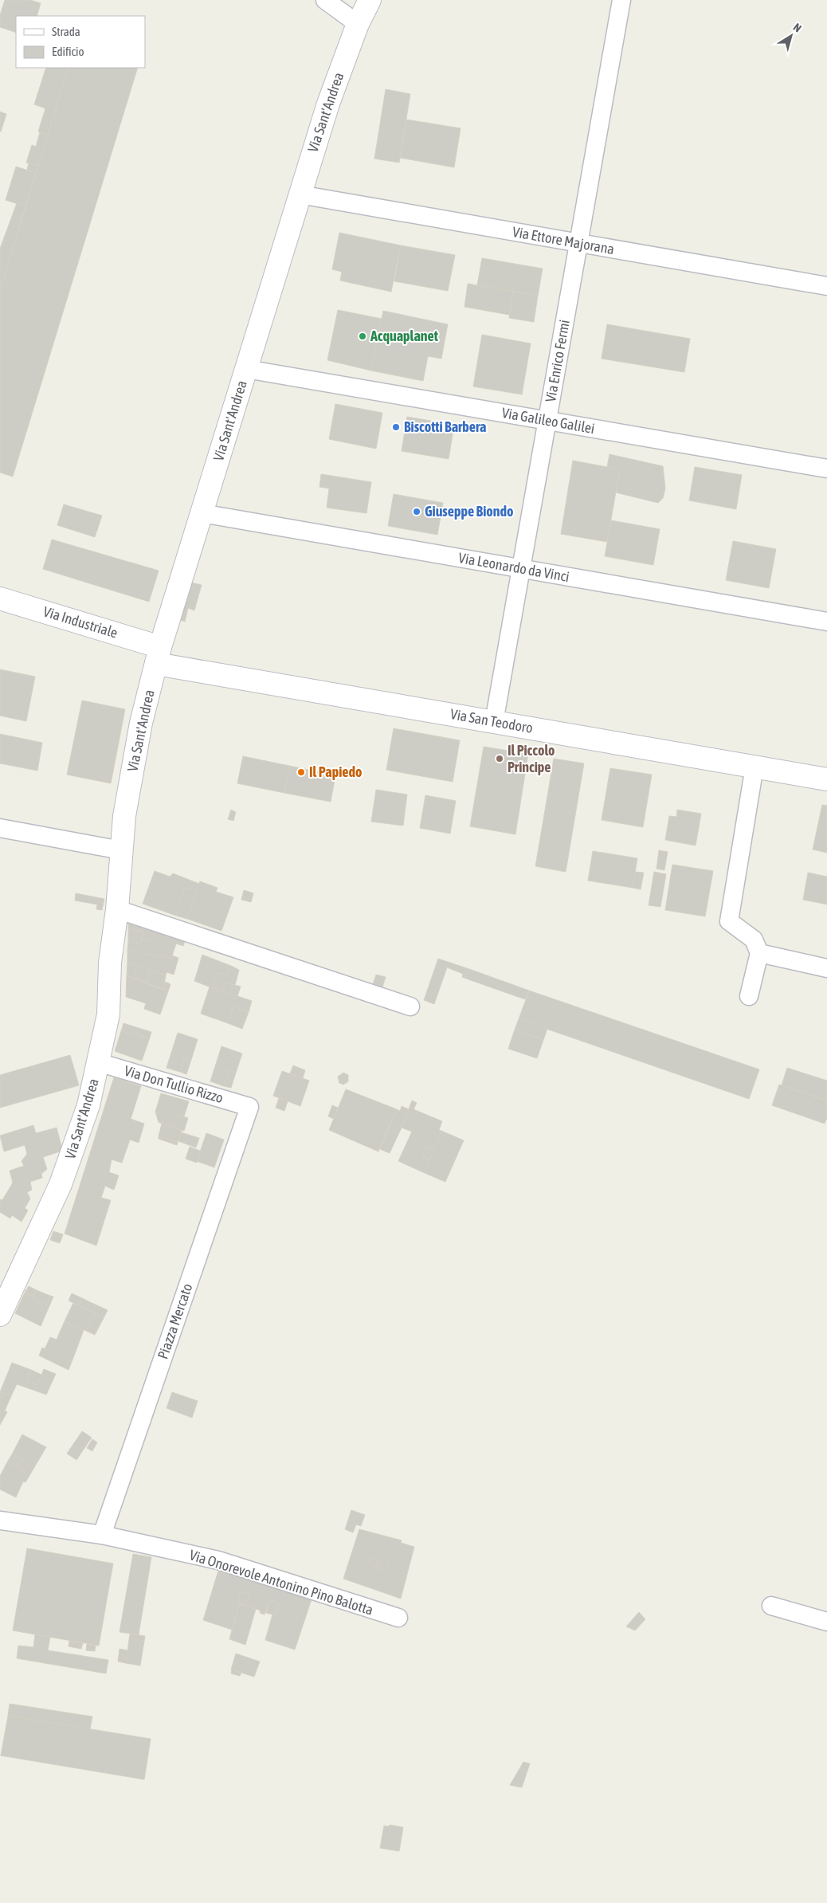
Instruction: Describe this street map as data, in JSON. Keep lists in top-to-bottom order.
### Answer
{
  "streets": {
    "street": [
      "Via Sant'Andrea",
      "Via Ettore Majorana",
      "Via Enrico Fermi",
      "Via Galileo Galilei",
      "Via Leonardo da Vinci",
      "Via Industriale",
      "Via San Teodoro",
      "Via Don Tullio Rizzo",
      "Piazza Mercato",
      "Via Onorevole Antonino Pino Balotta"
    ]
  },
  "crossings": [
    ["Via Sant'Andrea", "Via Ettore Majorana"],
    ["Via Sant'Andrea", "Via Galileo Galilei"],
    ["Via Sant'Andrea", "Via Leonardo da Vinci"],
    ["Via Sant'Andrea", "Via Industriale"],
    ["Via Sant'Andrea", "Via San Teodoro"],
    ["Via Sant'Andrea", "Via Don Tullio Rizzo"],
    ["Via Ettore Majorana", "Via Enrico Fermi"],
    ["Via Enrico Fermi", "Via Galileo Galilei"],
    ["Via Enrico Fermi", "Via Leonardo da Vinci"],
    ["Via Enrico Fermi", "Via San Teodoro"],
    ["Via Industriale", "Via San Teodoro"],
    ["Via Don Tullio Rizzo", "Piazza Mercato"],
    ["Piazza Mercato", "Via Onorevole Antonino Pino Balotta"]
  ],
  "places": [
    "Acquaplanet",
    "Biscotti Barbera",
    "Giuseppe Biondo",
    "Il Piccolo Principe",
    "Il Papiedo"
  ],
  "legend": ["Strada", "Edificio"],
  "north": "top right"
}
